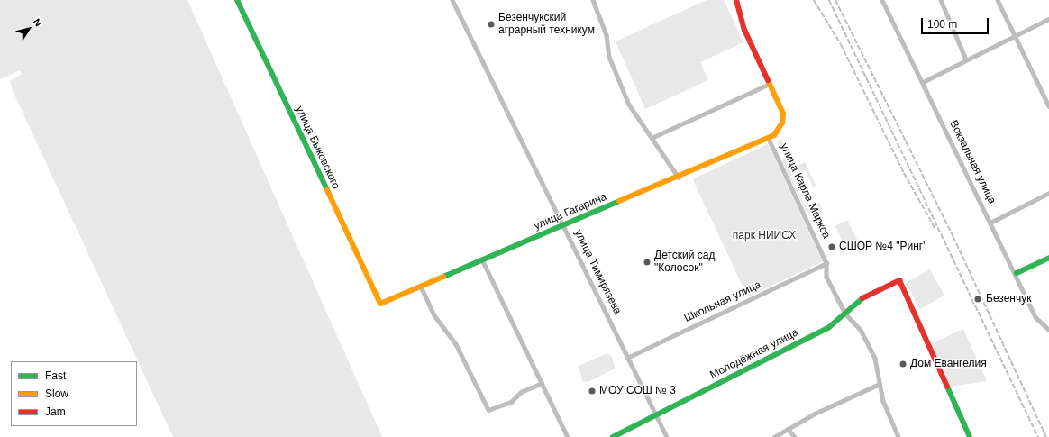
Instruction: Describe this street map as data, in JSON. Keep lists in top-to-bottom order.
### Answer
{
  "streets": {
    "street": [
      "улица Быковского",
      "Вокзальная улица",
      "улица Карла Маркса",
      "улица Гагарина",
      "улица Тимирязева",
      "Школьная улица",
      "Молодёжная улица"
    ]
  },
  "crossings": [
    ["улица Быковского", "улица Гагарина"],
    ["улица Карла Маркса", "улица Гагарина"],
    ["улица Карла Маркса", "Школьная улица"],
    ["улица Карла Маркса", "Молодёжная улица"],
    ["улица Гагарина", "улица Тимирязева"],
    ["улица Тимирязева", "Школьная улица"],
    ["улица Тимирязева", "Молодёжная улица"]
  ],
  "parks": ["парк НИИСХ"],
  "places": [
    "Безенчукский аграрный техникум",
    "СШОР №4 \"Ринг\"",
    "Детский сад \"Колосок\"",
    "Безенчук",
    "Дом Евангелия",
    "МОУ СОШ № 3"
  ],
  "legend": ["Fast", "Slow", "Jam"],
  "scale_bar": "100 m",
  "north": "top right"
}
